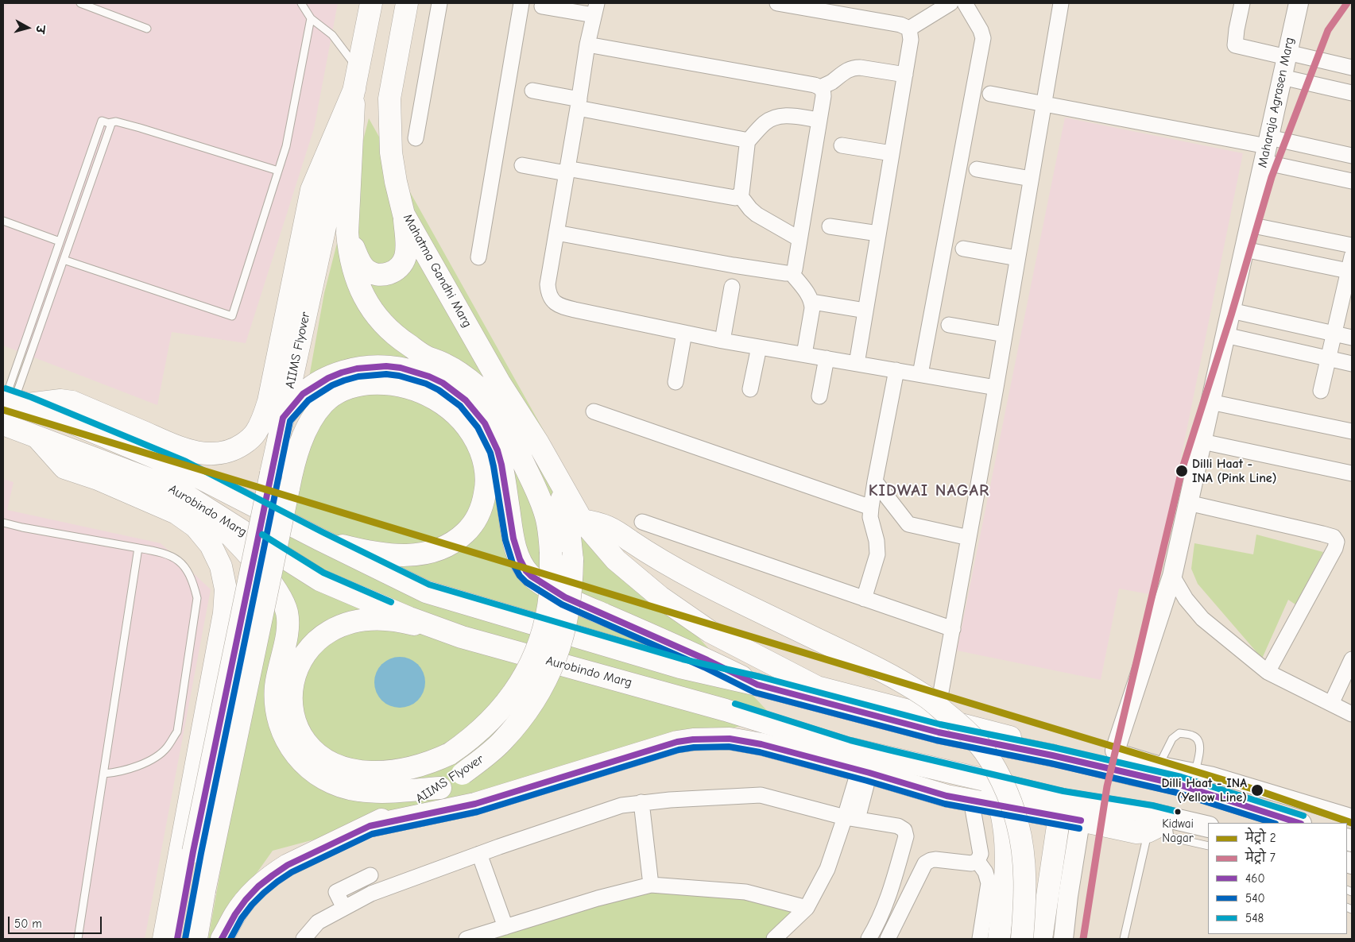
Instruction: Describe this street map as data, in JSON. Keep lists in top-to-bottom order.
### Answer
{
  "streets": {
    "main road": ["Mahatma Gandhi Marg", "AIIMS Flyover", "Aurobindo Marg"],
    "street": ["Maharaja Agrasen Marg"]
  },
  "crossings": [
    ["Mahatma Gandhi Marg", "AIIMS Flyover"]
  ],
  "districts": ["KIDWAI NAGAR"],
  "places": ["Dilli Haat - INA (Pink Line)", "Dilli Haat - INA (Yellow Line)", "Kidwai Nagar"],
  "lines": [
    "metro line 7",
    "transit line 460",
    "transit line 540",
    "transit line 548",
    "metro line 2"
  ],
  "legend": [
    "मेट्रो 2",
    "मेट्रो 7",
    "460",
    "540",
    "548"
  ],
  "scale_bar": "50 m",
  "north": "right"
}
